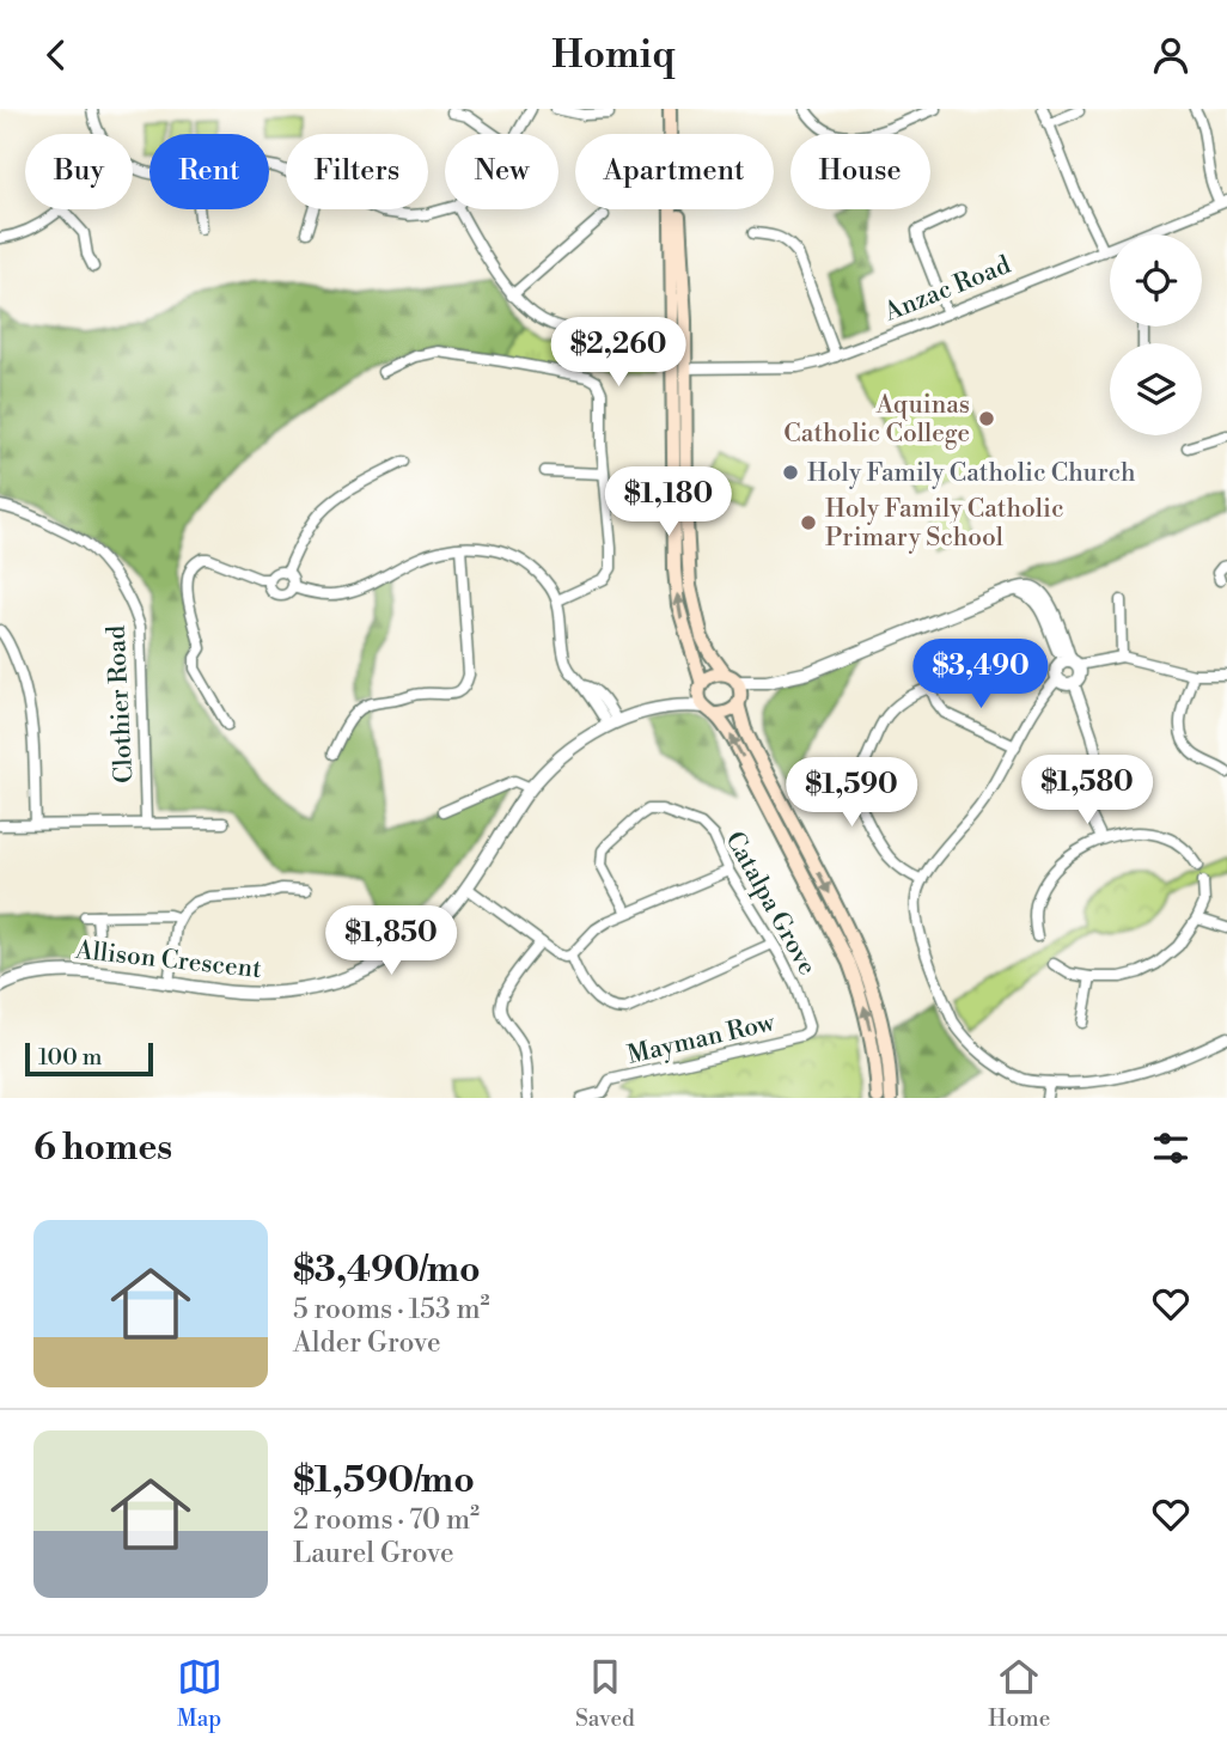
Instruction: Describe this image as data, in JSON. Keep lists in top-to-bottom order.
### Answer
{
  "streets": {
    "street": [
      "Anzac Road",
      "Clothier Road",
      "Catalpa Grove",
      "Allison Crescent",
      "Mayman Row"
    ]
  },
  "crossings": [
    ["Catalpa Grove", "Mayman Row"]
  ],
  "places": ["Aquinas Catholic College", "Holy Family Catholic Church", "Holy Family Catholic Primary School"],
  "scale_bar": "100 m",
  "page": {
    "header": "Homiq",
    "chip": [
      "Buy",
      "Rent",
      "Filters",
      "New",
      "Apartment",
      "House"
    ],
    "price": [
      "$2,260",
      "$1,180",
      "$3,490",
      "$1,580",
      "$1,590",
      "$1,850"
    ],
    "scale": "100 m",
    "heading": "6 homes",
    "list": [
      {
        "name": "$3,490/mo",
        "note": "5 rooms · 153 m² · Alder Grove"
      },
      {
        "name": "$1,590/mo",
        "note": "2 rooms · 70 m² · Laurel Grove"
      }
    ],
    "tabs": ["Map", "Saved", "Home"]
  }
}
